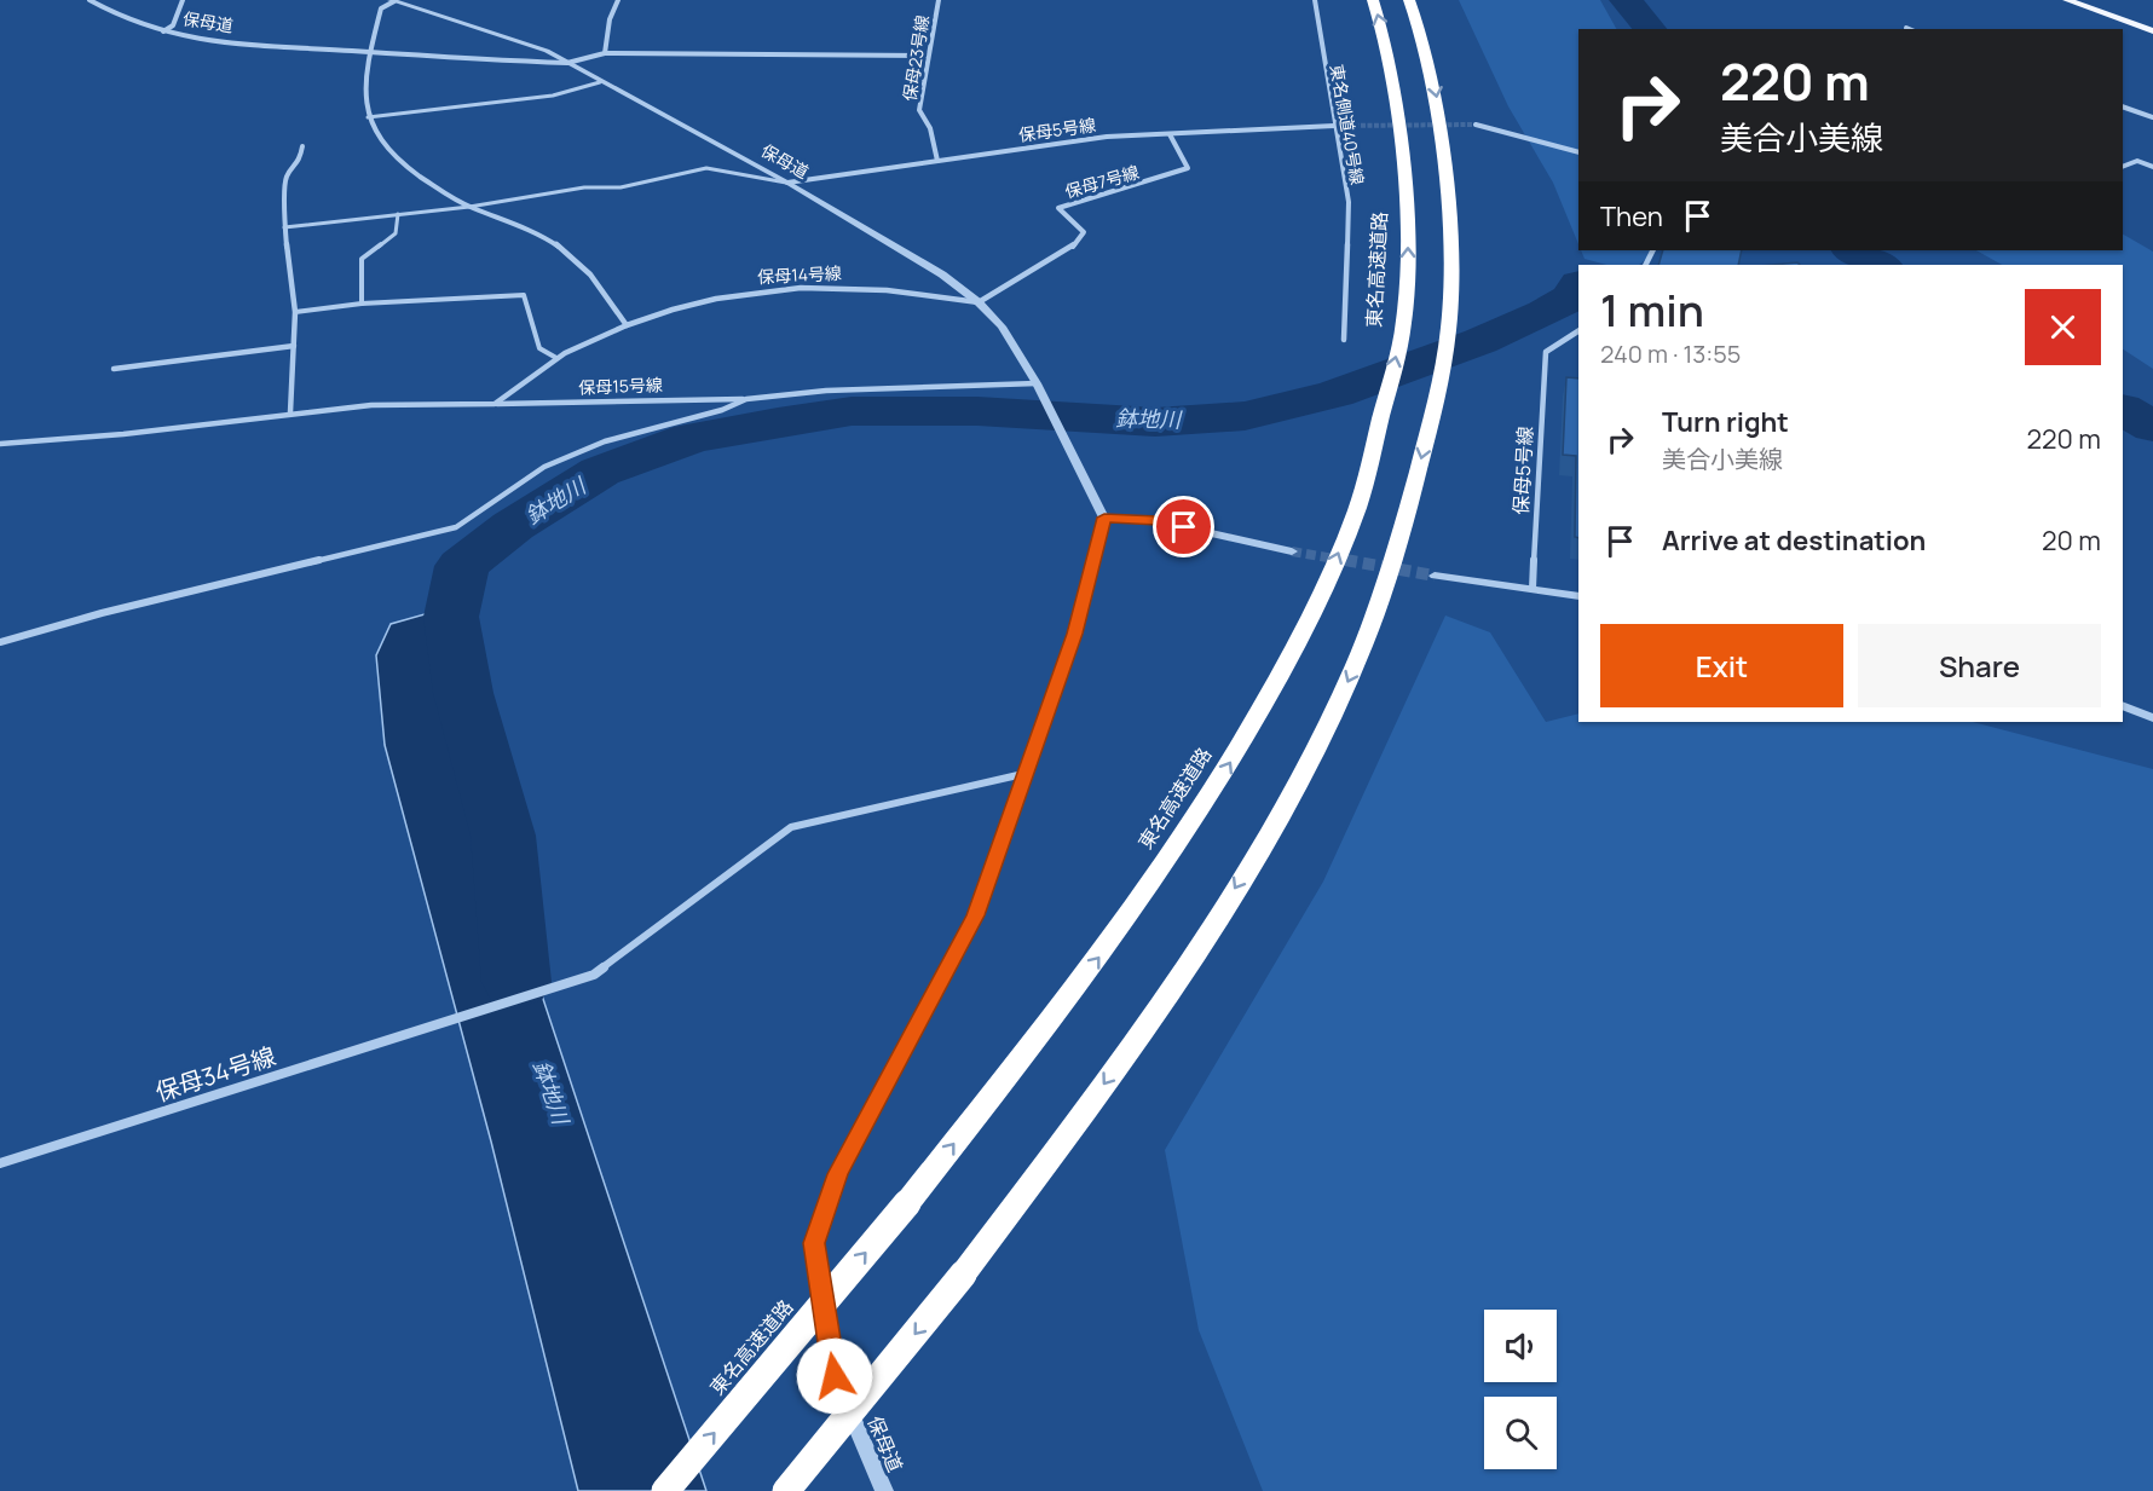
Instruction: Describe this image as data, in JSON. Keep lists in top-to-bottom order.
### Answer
{
  "streets": {
    "highway": ["東名高速道路"],
    "street": [
      "保母道",
      "保母23号線",
      "東名側道40号線",
      "保母5号線",
      "保母7号線",
      "保母14号線",
      "保母15号線",
      "保母34号線"
    ]
  },
  "crossings": [
    ["保母道", "保母23号線"],
    ["保母道", "保母5号線"],
    ["保母道", "保母7号線"],
    ["保母道", "保母14号線"],
    ["保母道", "保母34号線"],
    ["保母23号線", "保母5号線"],
    ["東名側道40号線", "保母5号線"],
    ["保母5号線", "保母7号線"],
    ["保母7号線", "保母14号線"],
    ["保母14号線", "保母15号線"]
  ],
  "water": ["鉢地川"],
  "page": {
    "turn": ["220 m", "美合小美線"],
    "then": "Then",
    "heading": ["1 min", "240 m · 13:55"],
    "list": [
      {
        "name": "Turn right",
        "note": "美合小美線",
        "value": "220 m"
      },
      {
        "name": "Arrive at destination",
        "value": "20 m"
      }
    ],
    "buttons": ["Exit", "Share"]
  }
}
